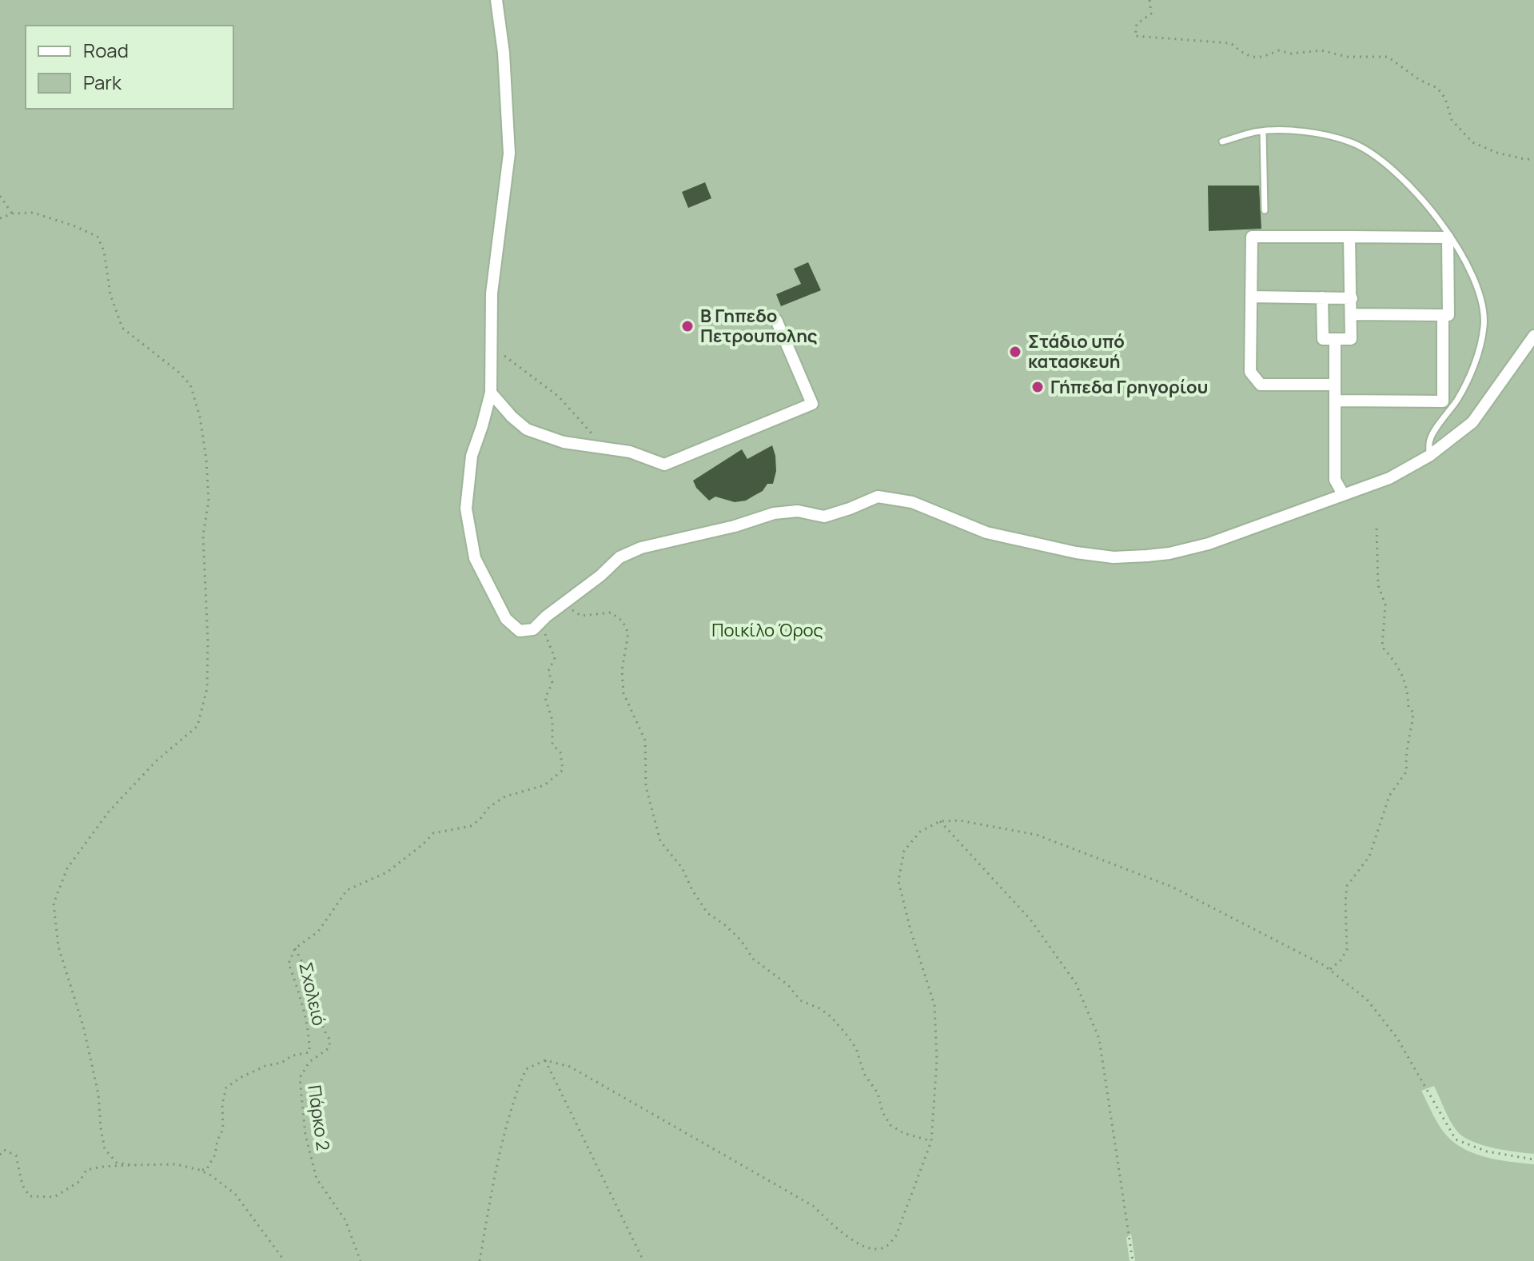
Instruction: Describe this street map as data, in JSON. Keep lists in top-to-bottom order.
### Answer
{
  "streets": {
    "path": ["Σχολειό", "Πάρκο 2"]
  },
  "crossings": [
    ["Σχολειό", "Πάρκο 2"]
  ],
  "parks": ["Ποικίλο Όρος"],
  "places": ["Β Γηπεδο Πετρουπολης", "Στάδιο υπό κατασκευή", "Γήπεδα Γρηγορίου"],
  "legend": ["Road", "Park"]
}
